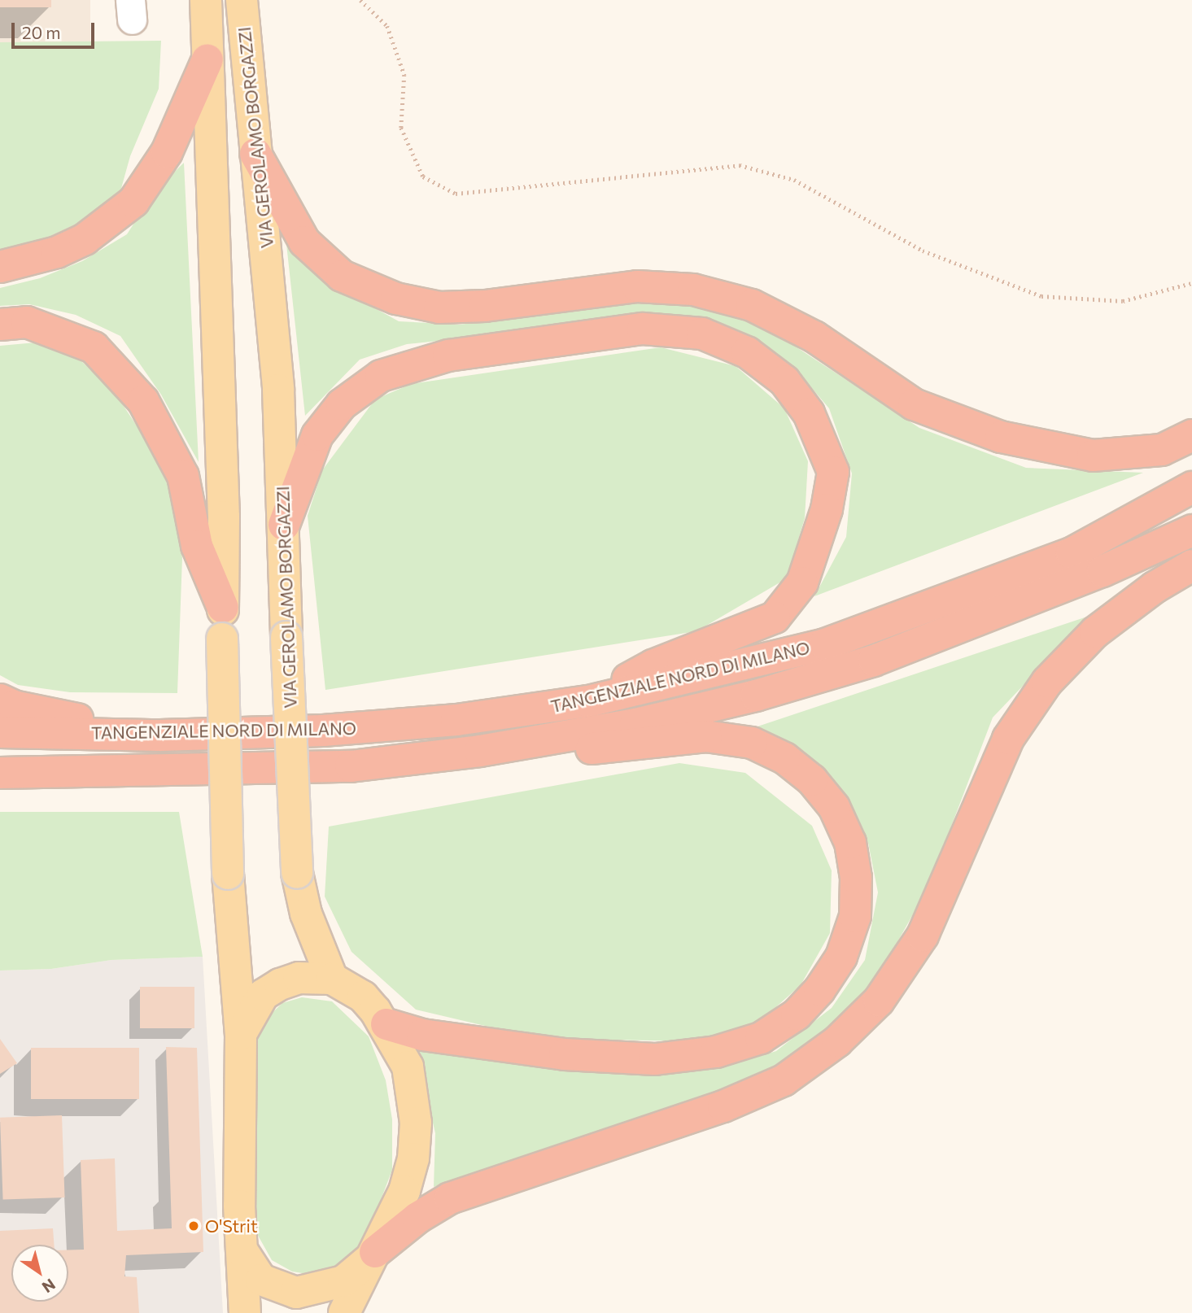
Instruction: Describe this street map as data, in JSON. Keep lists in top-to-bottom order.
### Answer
{
  "streets": {
    "highway": ["TANGENZIALE NORD DI MILANO"],
    "main road": ["VIA GEROLAMO BORGAZZI"]
  },
  "places": ["O'Strit"],
  "scale_bar": "20 m",
  "north": "bottom right"
}
